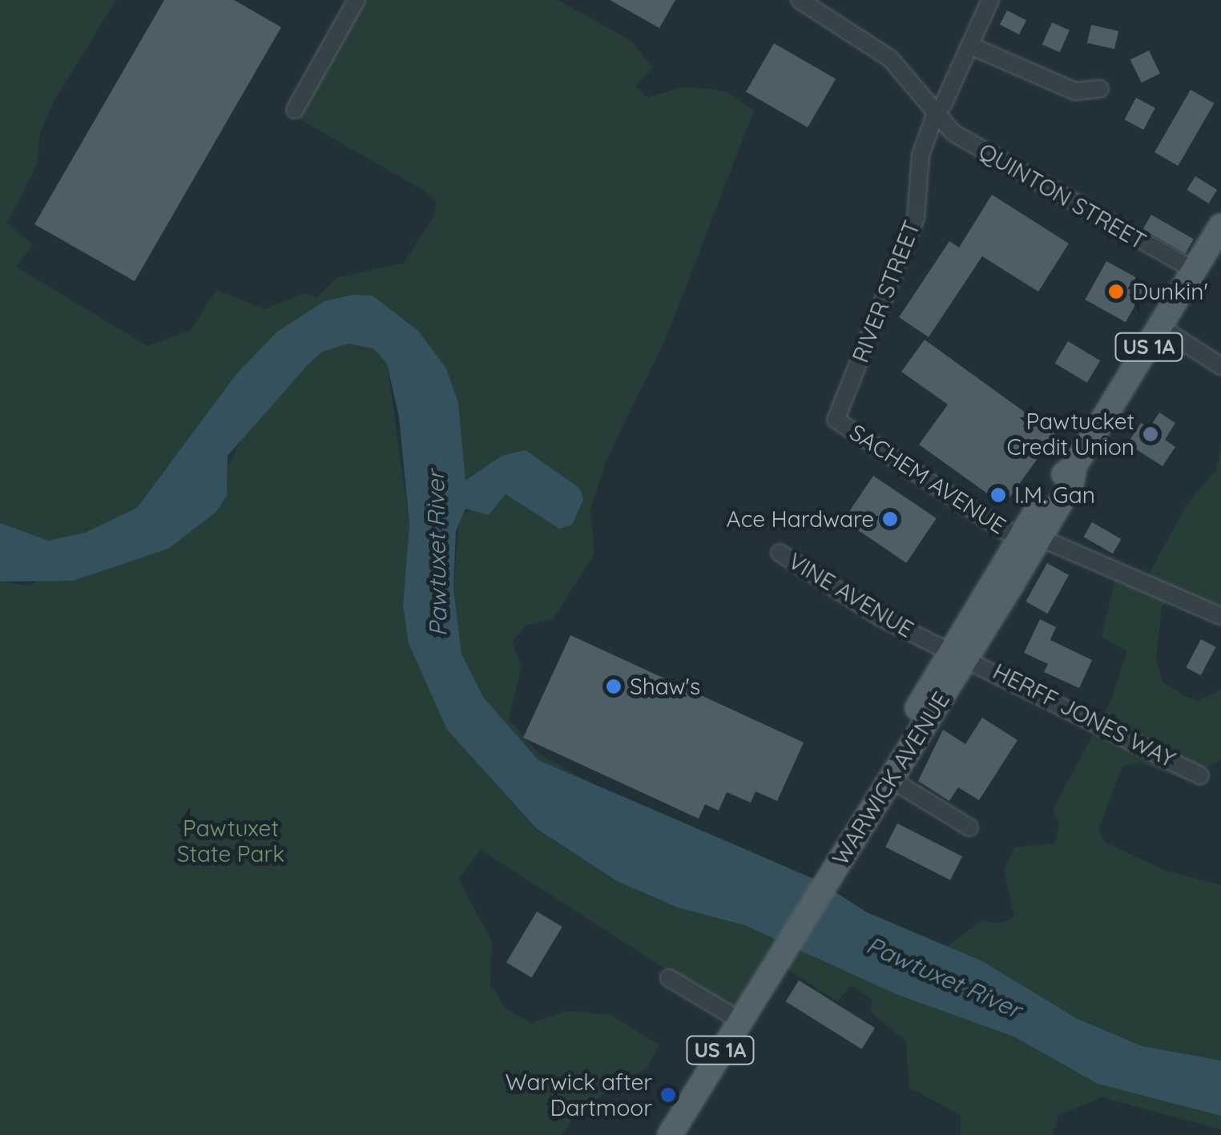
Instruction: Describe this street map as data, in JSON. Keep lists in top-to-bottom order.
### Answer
{
  "streets": {
    "main road": ["US 1A", "WARWICK AVENUE"],
    "street": [
      "QUINTON STREET",
      "RIVER STREET",
      "SACHEM AVENUE",
      "VINE AVENUE",
      "HERFF JONES WAY"
    ]
  },
  "crossings": [
    ["QUINTON STREET", "RIVER STREET"],
    ["QUINTON STREET", "WARWICK AVENUE"],
    ["RIVER STREET", "SACHEM AVENUE"],
    ["US 1A", "WARWICK AVENUE"],
    ["SACHEM AVENUE", "WARWICK AVENUE"],
    ["VINE AVENUE", "HERFF JONES WAY"],
    ["VINE AVENUE", "WARWICK AVENUE"],
    ["HERFF JONES WAY", "WARWICK AVENUE"]
  ],
  "water": ["Pawtuxet River"],
  "parks": ["Pawtuxet State Park"],
  "places": [
    "Dunkin'",
    "Pawtucket Credit Union",
    "I.M. Gan",
    "Ace Hardware",
    "Shaw's",
    "Warwick after Dartmoor"
  ]
}
